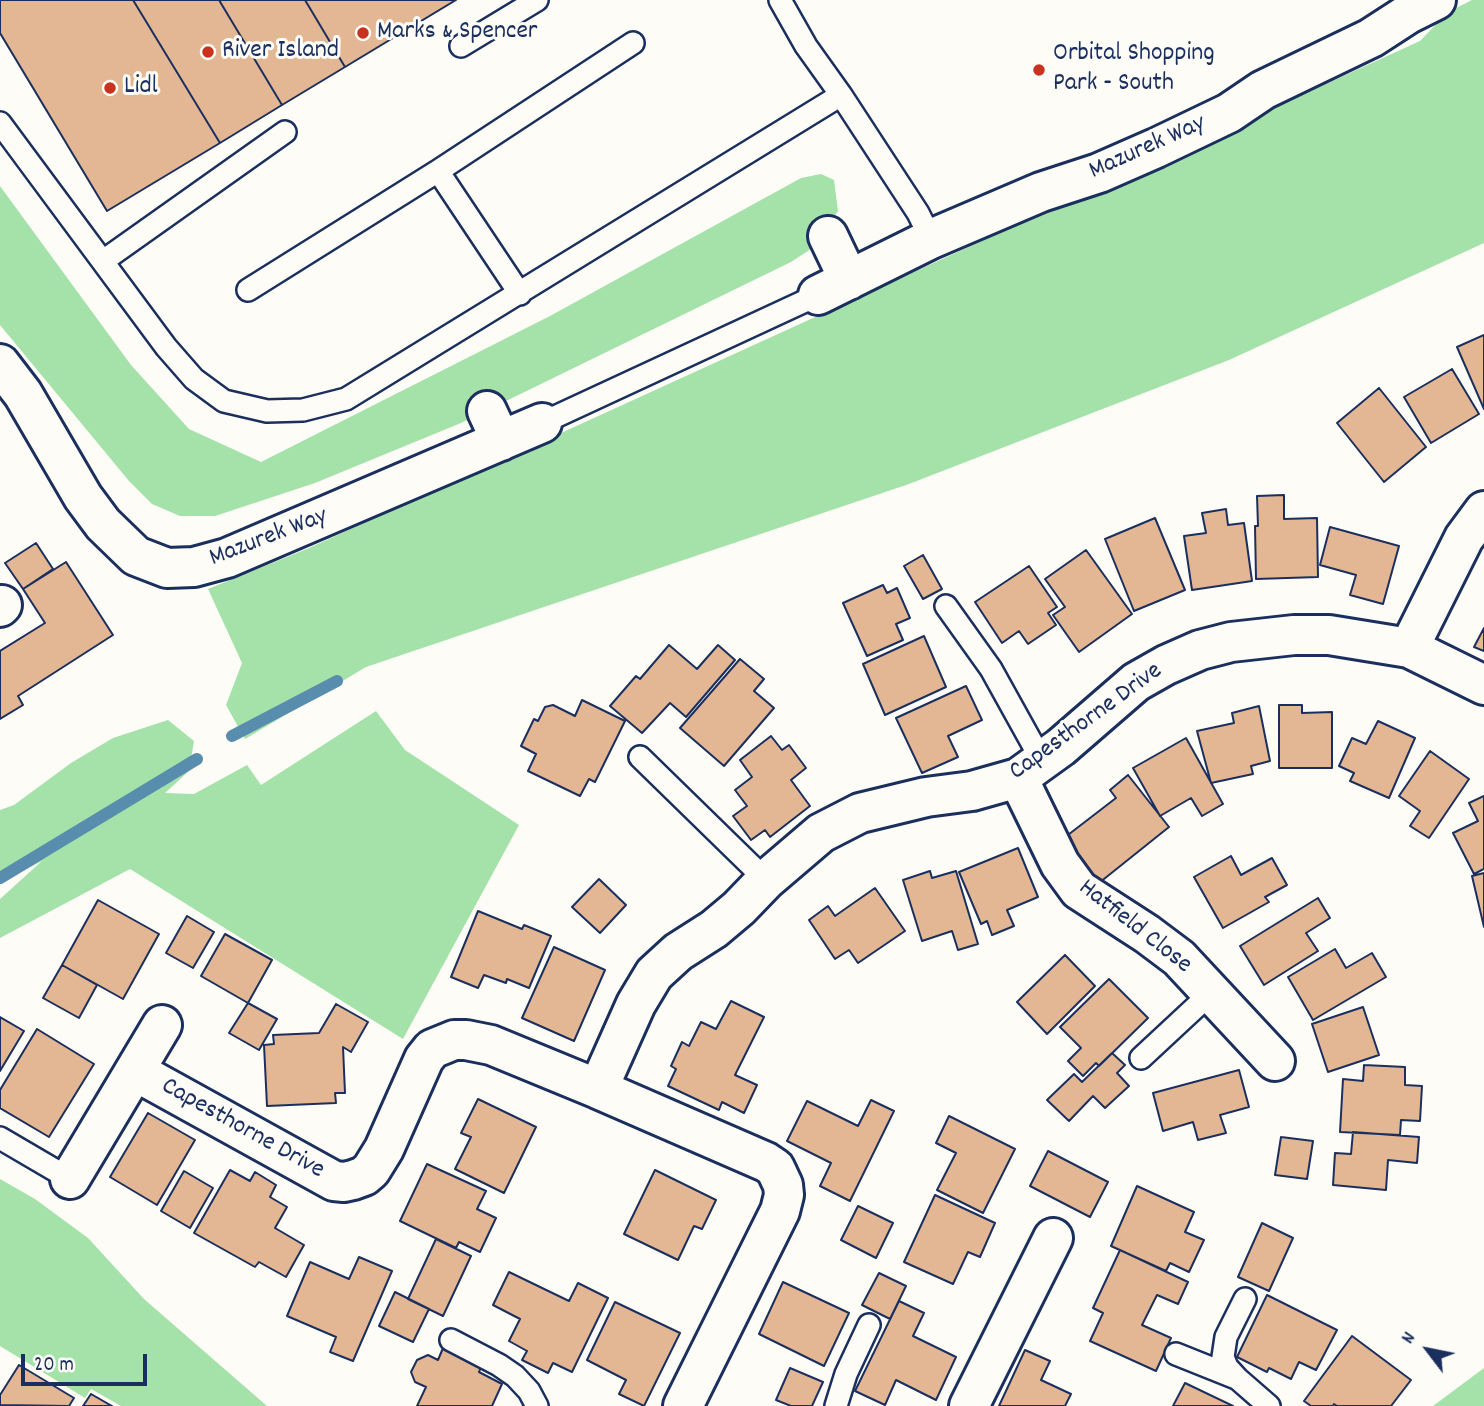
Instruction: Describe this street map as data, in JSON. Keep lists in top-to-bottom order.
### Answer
{
  "streets": {
    "street": ["Mazurek Way", "Capesthorne Drive", "Hatfield Close"]
  },
  "crossings": [
    ["Capesthorne Drive", "Hatfield Close"]
  ],
  "places": [
    "Marks & Spencer",
    "River Island",
    "Orbital Shopping Park - South",
    "Lidl"
  ],
  "scale_bar": "20 m",
  "north": "top left"
}
